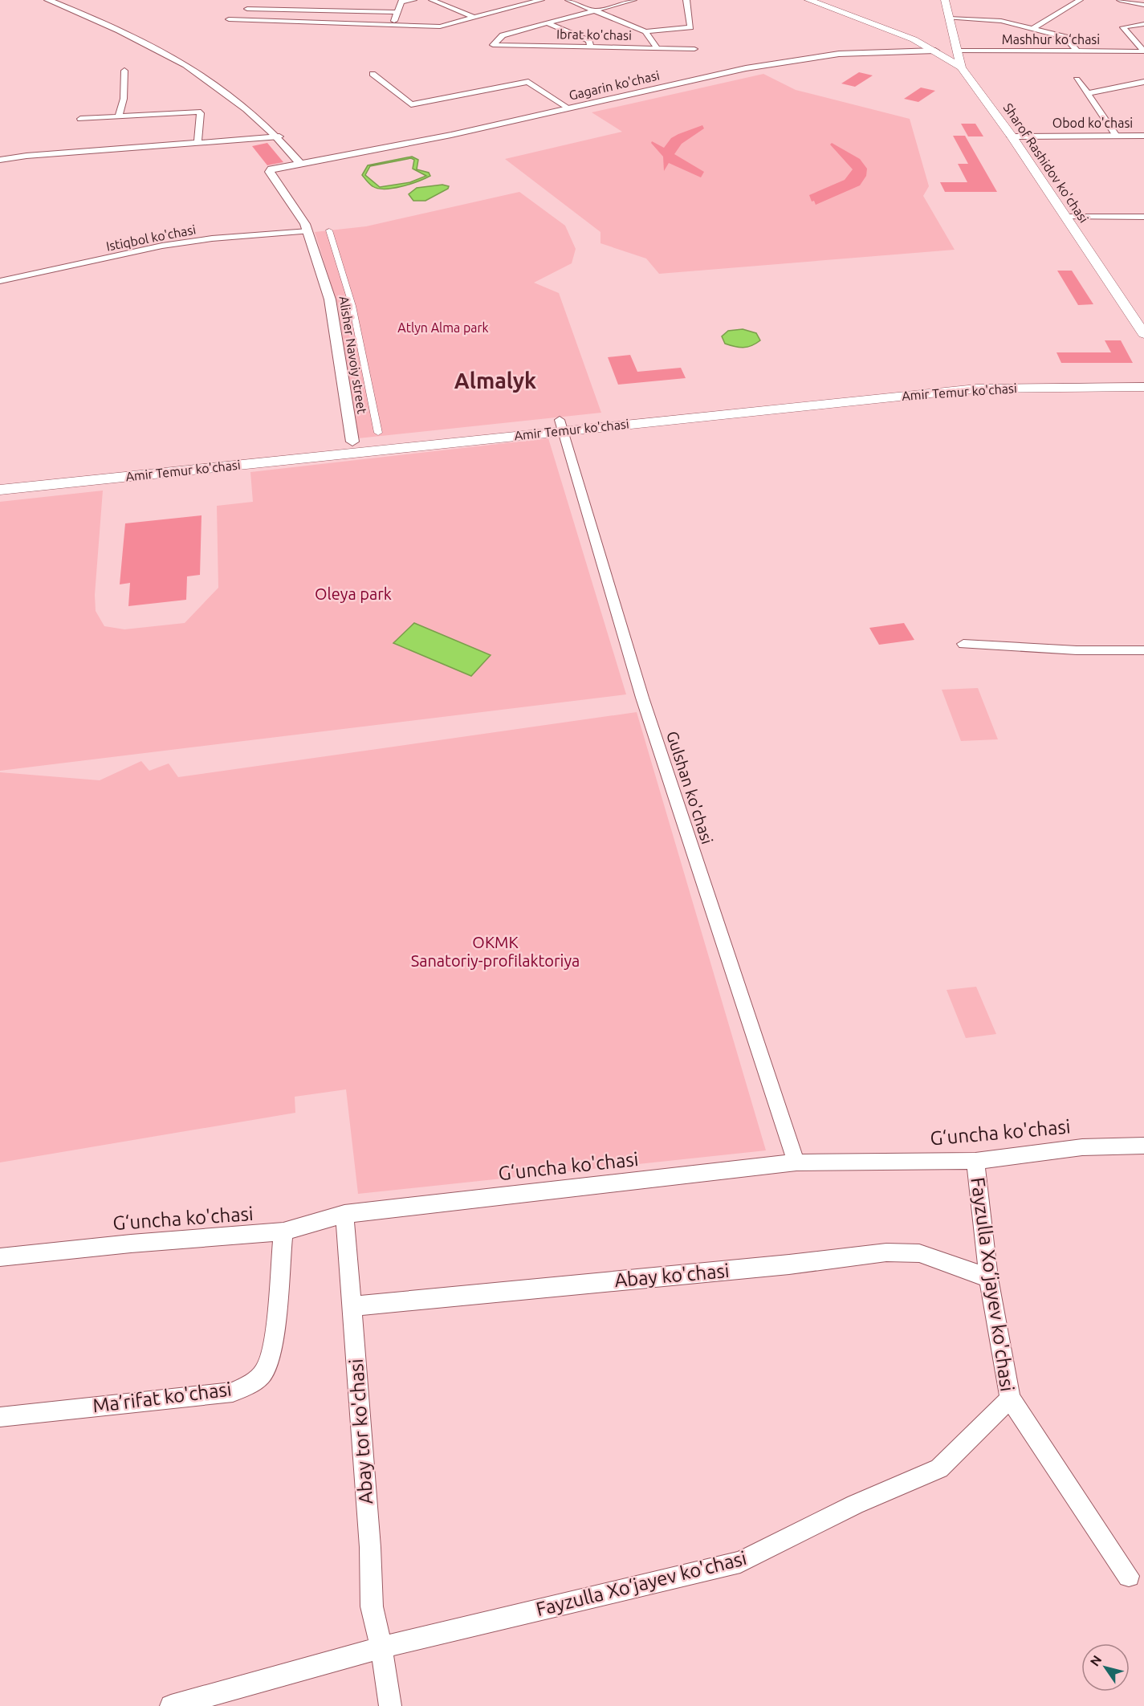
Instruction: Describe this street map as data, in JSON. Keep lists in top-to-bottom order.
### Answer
{
  "streets": {
    "main road": ["Sharof Rashidov ko'chasi", "Amir Temur ko'chasi"],
    "street": [
      "Ibrat ko'chasi",
      "Mashhur ko‘chasi",
      "Gagarin ko'chasi",
      "Obod ko'chasi",
      "Istiqbol ko'chasi",
      "Alisher Navoiy street",
      "Gulshan ko'chasi",
      "G‘uncha ko'chasi",
      "Abay ko'chasi",
      "Fayzulla Xo‘jayev ko'chasi",
      "Ma’rifat ko'chasi",
      "Abay tor ko'chasi"
    ]
  },
  "crossings": [
    ["Mashhur ko‘chasi", "Sharof Rashidov ko'chasi"],
    ["Gagarin ko'chasi", "Alisher Navoiy street"],
    ["Obod ko'chasi", "Sharof Rashidov ko'chasi"],
    ["Istiqbol ko'chasi", "Alisher Navoiy street"],
    ["Alisher Navoiy street", "Amir Temur ko'chasi"],
    ["Amir Temur ko'chasi", "Gulshan ko'chasi"],
    ["Gulshan ko'chasi", "G‘uncha ko'chasi"],
    ["G‘uncha ko'chasi", "Fayzulla Xo‘jayev ko'chasi"],
    ["G‘uncha ko'chasi", "Ma’rifat ko'chasi"],
    ["G‘uncha ko'chasi", "Abay tor ko'chasi"],
    ["Abay ko'chasi", "Fayzulla Xo‘jayev ko'chasi"],
    ["Abay ko'chasi", "Abay tor ko'chasi"],
    ["Fayzulla Xo‘jayev ko'chasi", "Abay tor ko'chasi"]
  ],
  "districts": ["Almalyk"],
  "parks": ["Atlyn Alma park", "Oleya park", "OKMK Sanatoriy-profilaktoriya"],
  "north": "top left"
}
